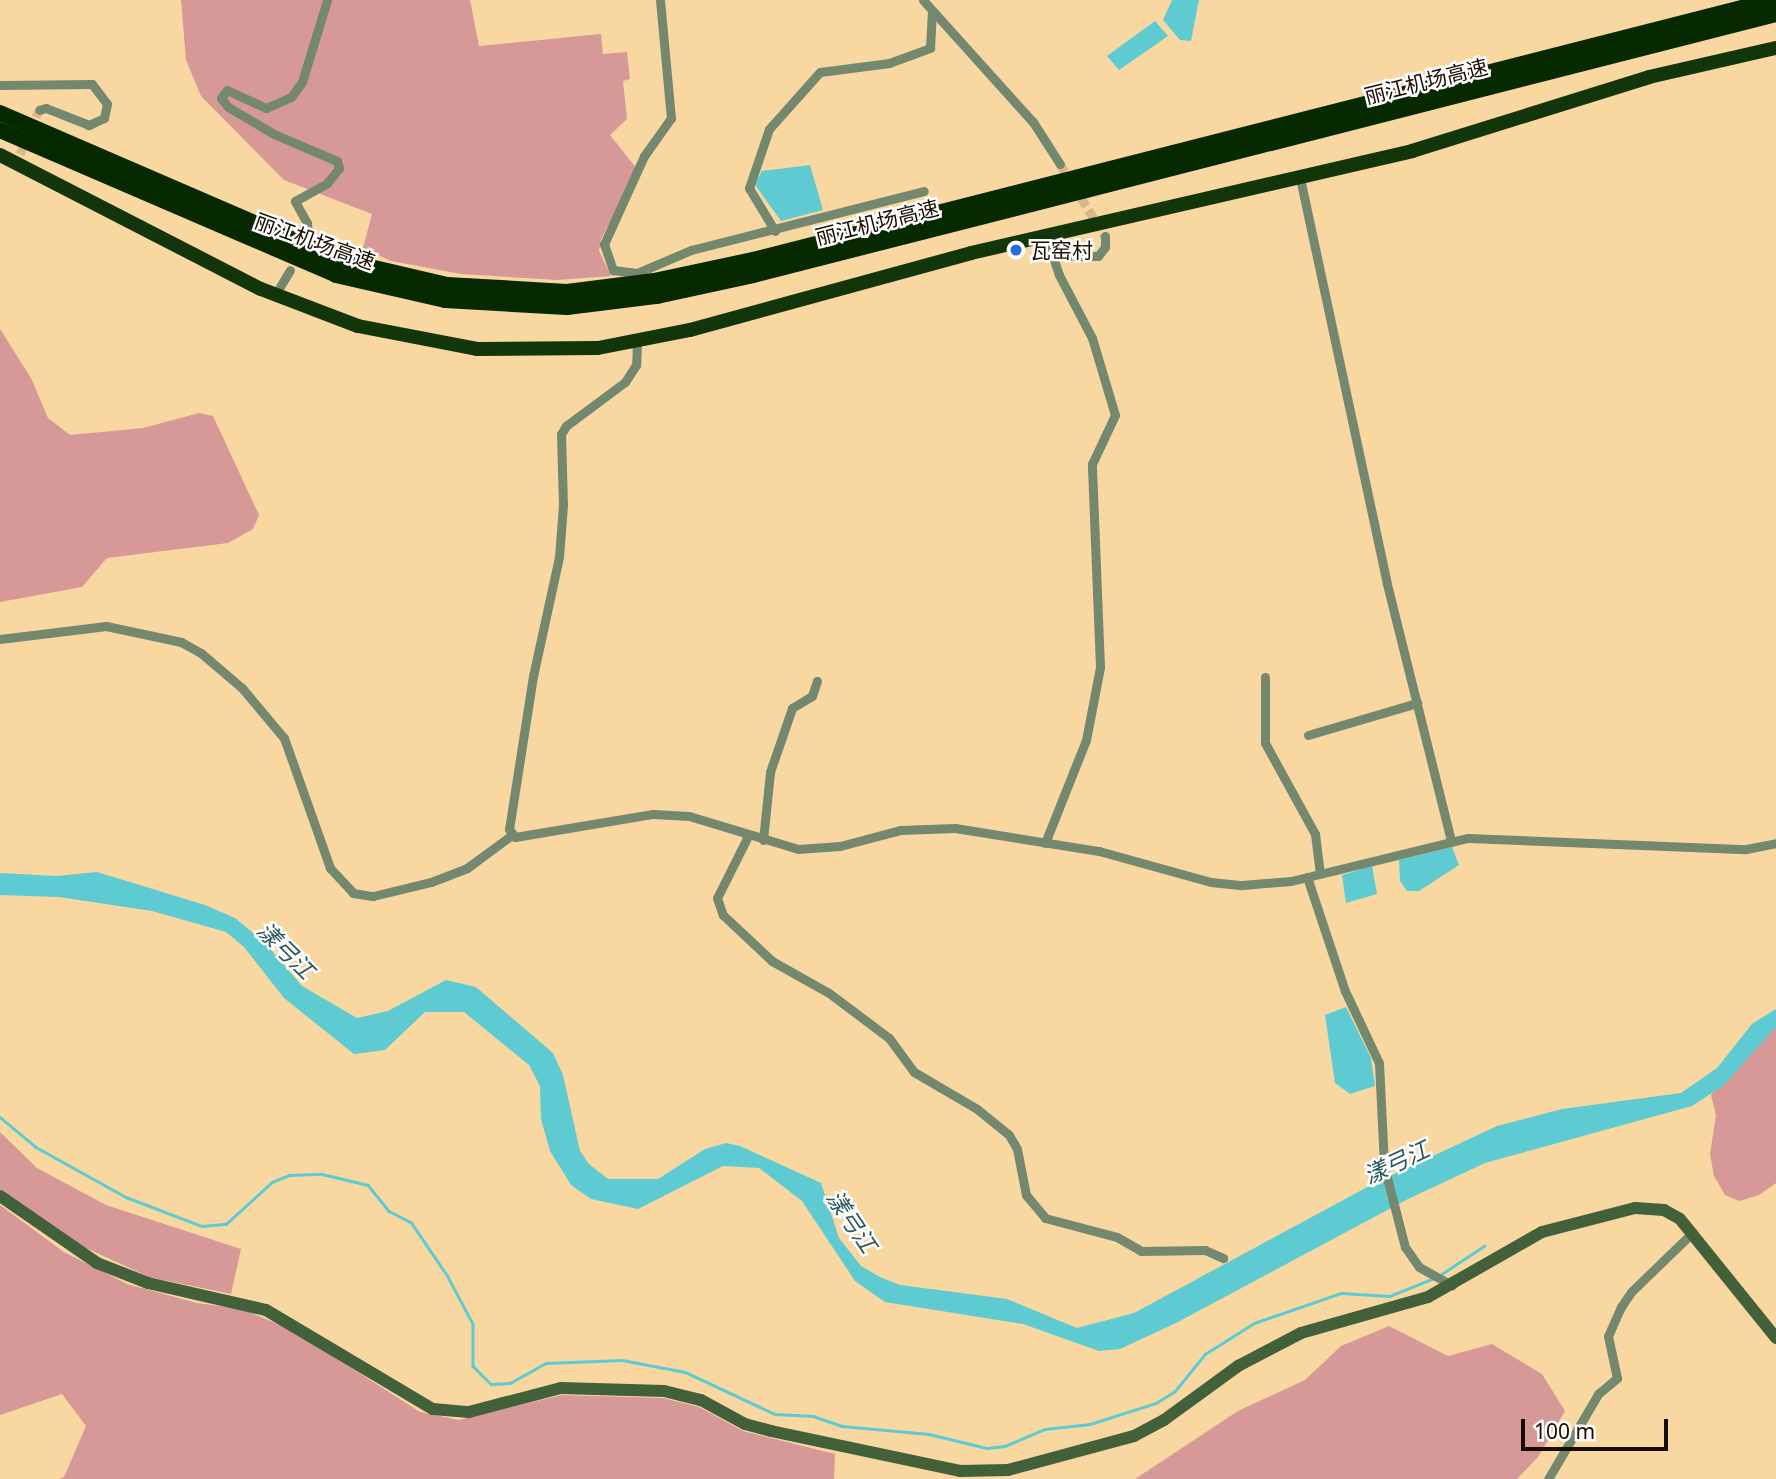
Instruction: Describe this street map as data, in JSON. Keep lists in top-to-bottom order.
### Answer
{
  "streets": {
    "highway": ["丽江机场高速"]
  },
  "water": ["漾弓江"],
  "places": ["瓦窑村"],
  "scale_bar": "100 m"
}
